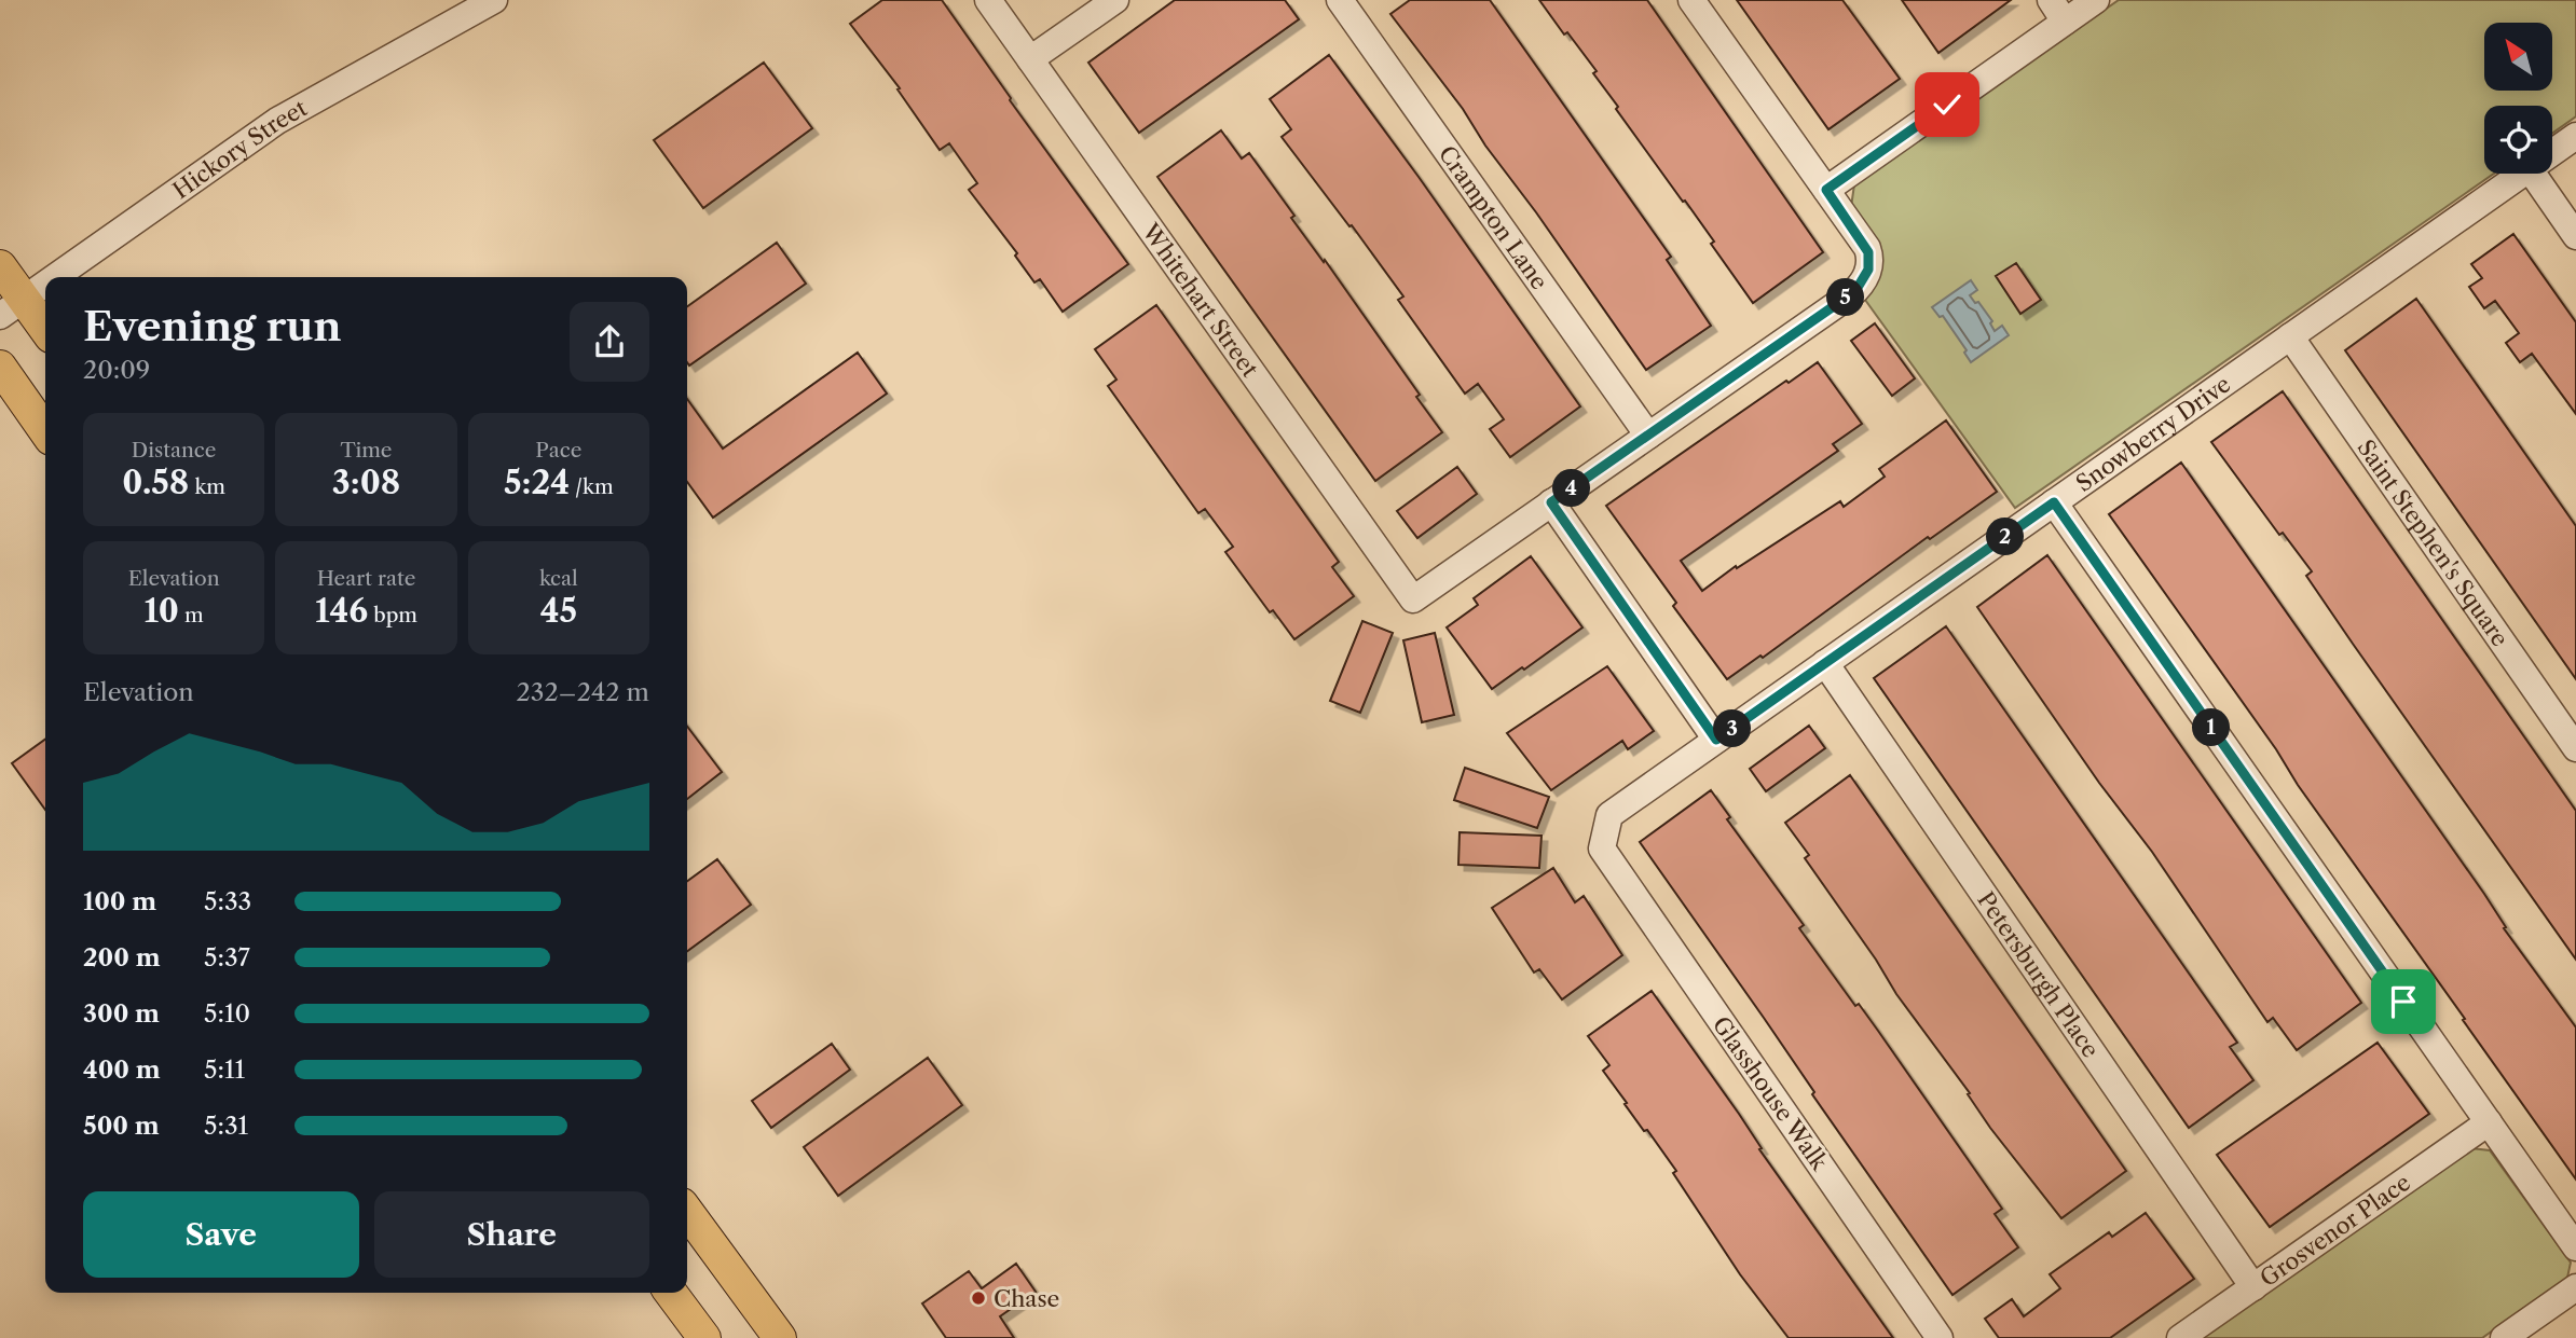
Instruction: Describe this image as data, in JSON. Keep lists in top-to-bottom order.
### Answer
{
  "streets": {
    "street": [
      "Hickory Street",
      "Crampton Lane",
      "Whitehart Street",
      "Snowberry Drive",
      "Saint Stephen's Square",
      "Petersburgh Place",
      "Glasshouse Walk",
      "Grosvenor Place"
    ]
  },
  "crossings": [
    ["Snowberry Drive", "Saint Stephen's Square"],
    ["Snowberry Drive", "Petersburgh Place"],
    ["Snowberry Drive", "Glasshouse Walk"],
    ["Petersburgh Place", "Grosvenor Place"]
  ],
  "places": ["Chase"],
  "north": "top left",
  "page": {
    "heading": ["Evening run", "20:09"],
    "pins": [
      "5",
      "4",
      "2",
      "1",
      "3"
    ],
    "stats": [
      ["Distance", "0.58 km"],
      ["Time", "3:08"],
      ["Pace", "5:24 /km"],
      ["Elevation", "10 m"],
      ["Heart rate", "146 bpm"],
      ["kcal", "45"]
    ],
    "chart": ["Elevation", "232–242 m"],
    "list": [
      {
        "name": "100 m",
        "note": "5:33"
      },
      {
        "name": "200 m",
        "note": "5:37"
      },
      {
        "name": "300 m",
        "note": "5:10"
      },
      {
        "name": "400 m",
        "note": "5:11"
      },
      {
        "name": "500 m",
        "note": "5:31"
      }
    ],
    "buttons": ["Save", "Share"]
  }
}
